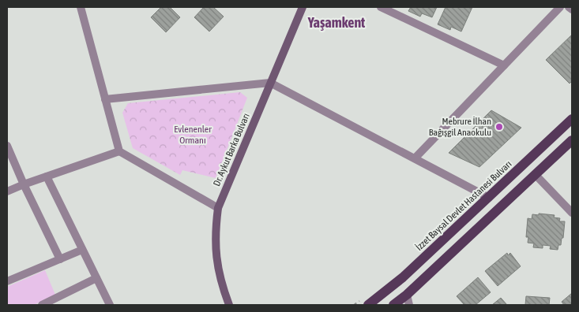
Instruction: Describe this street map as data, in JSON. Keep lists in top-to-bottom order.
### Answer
{
  "streets": {
    "main road": ["Dr. Aykut Barka Bulvarı", "İzzet Baysal Devlet Hastanesi Bulvarı"]
  },
  "districts": ["Yaşamkent"],
  "parks": ["Evlenenler Ormanı"],
  "places": ["Mebrure İlhan Bağışgil Anaokulu"]
}
